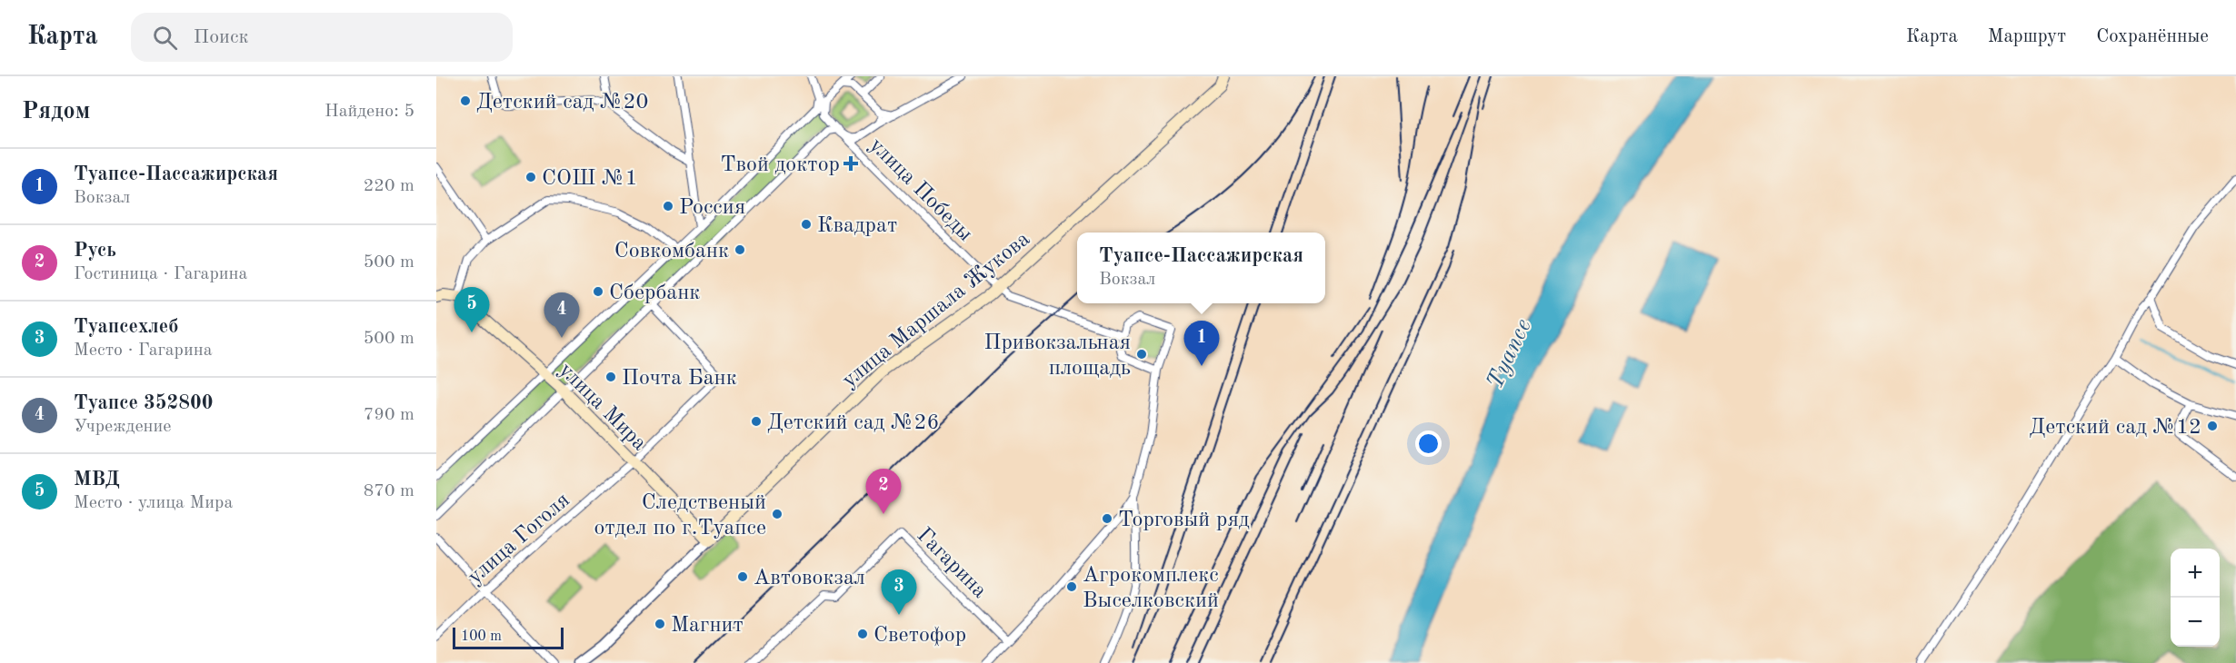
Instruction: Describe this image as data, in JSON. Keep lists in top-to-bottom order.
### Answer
{
  "streets": {
    "main road": ["улица Маршала Жукова", "улица Мира"],
    "street": ["улица Победы", "улица Гоголя", "Гагарина"]
  },
  "crossings": [
    ["улица Победы", "улица Маршала Жукова"],
    ["улица Маршала Жукова", "улица Мира"],
    ["улица Мира", "улица Гоголя"]
  ],
  "water": ["Туапсе"],
  "places": {
    "other": [
      "Детский сад №20",
      "СОШ №1",
      "Россия",
      "Квадрат",
      "Совкомбанк",
      "Сбербанк",
      "Привокзальная площадь",
      "Почта Банк",
      "Детский сад №26",
      "Детский сад №12",
      "Следственый отдел по г.Туапсе",
      "Торговый ряд",
      "Автовокзал",
      "Агрокомплекс Выселковский",
      "Магнит",
      "Светофор"
    ],
    "health": ["Твой доктор"]
  },
  "scale_bar": "100 m",
  "page": {
    "header": "Карта",
    "search": "Поиск",
    "nav": ["Карта", "Маршрут", "Сохранённые"],
    "heading": ["Рядом", "Найдено: 5"],
    "list": [
      {
        "mark": "1",
        "name": "Туапсе-Пассажирская",
        "note": "Вокзал",
        "value": "220 m"
      },
      {
        "mark": "2",
        "name": "Русь",
        "note": "Гостиница · Гагарина",
        "value": "500 m"
      },
      {
        "mark": "3",
        "name": "Туапсехлеб",
        "note": "Место · Гагарина",
        "value": "500 m"
      },
      {
        "mark": "4",
        "name": "Туапсе 352800",
        "note": "Учреждение",
        "value": "790 m"
      },
      {
        "mark": "5",
        "name": "МВД",
        "note": "Место · улица Мира",
        "value": "870 m"
      }
    ],
    "popup": ["Туапсе-Пассажирская", "Вокзал"],
    "pins": [
      "5",
      "4",
      "1",
      "2",
      "3"
    ],
    "map_buttons": ["+", "−"],
    "scale": "100 m"
  }
}
